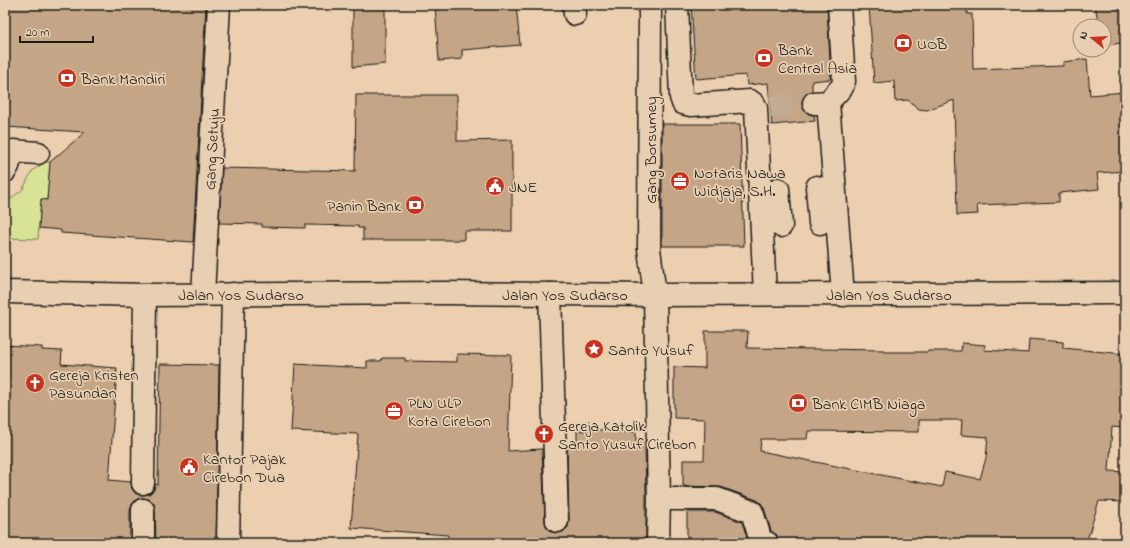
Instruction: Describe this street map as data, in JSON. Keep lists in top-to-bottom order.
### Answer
{
  "streets": {
    "main road": ["Gang Setuju", "Gang Borsumey", "Jalan Yos Sudarso"]
  },
  "crossings": [
    ["Gang Setuju", "Jalan Yos Sudarso"],
    ["Gang Borsumey", "Jalan Yos Sudarso"]
  ],
  "places": {
    "bank": [
      "UOB",
      "Bank Central Asia",
      "Bank Mandiri",
      "Panin Bank",
      "Bank CIMB Niaga"
    ],
    "office": ["Notaris Nawa Widjaja, S.H.", "PLN ULP Kota Cirebon"],
    "public building": ["JNE", "Kantor Pajak Cirebon Dua"],
    "place": ["Santo Yusuf"],
    "church": ["Gereja Kristen Pasundan", "Gereja Katolik Santo Yusuf Cirebon"]
  },
  "scale_bar": "20 m",
  "north": "left"
}
